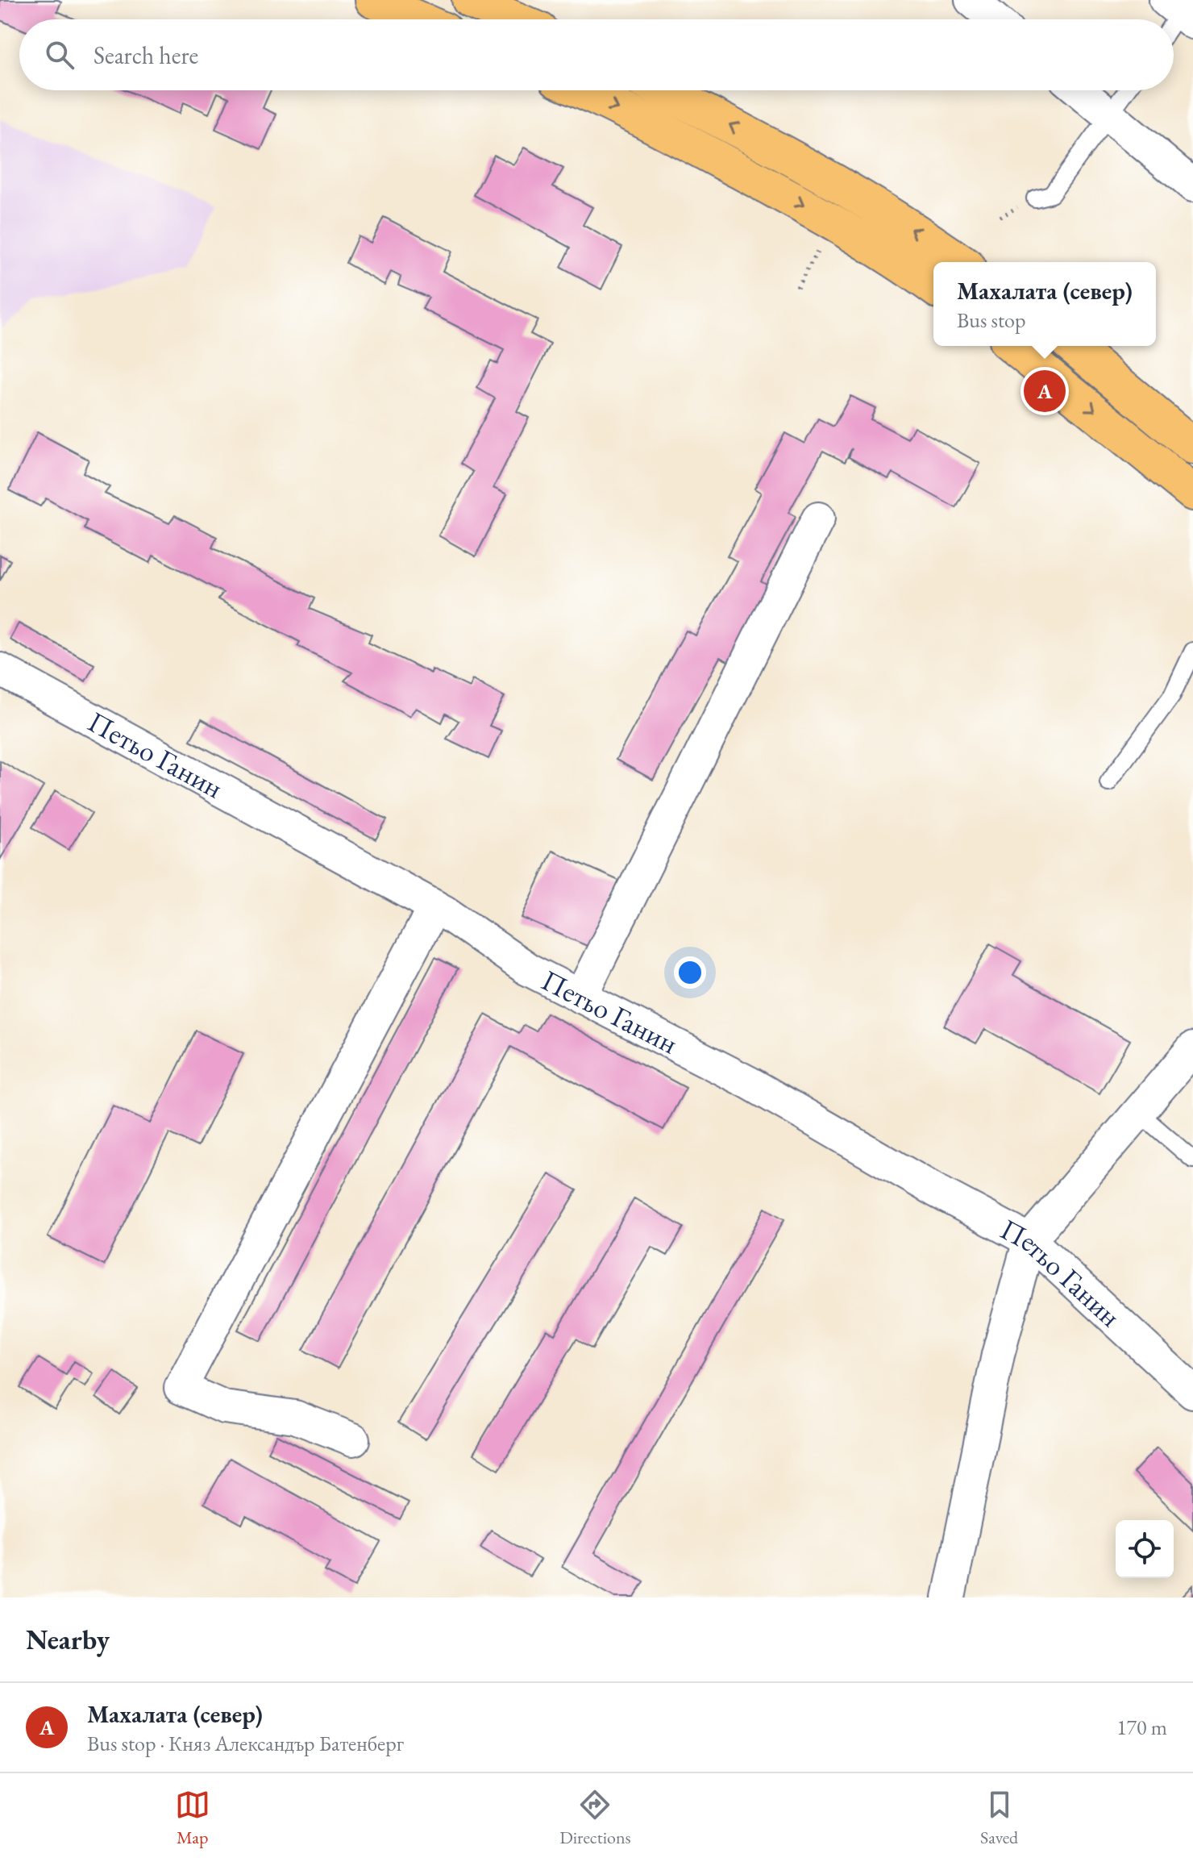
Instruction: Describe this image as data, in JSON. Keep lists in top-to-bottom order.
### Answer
{
  "streets": {
    "street": ["Петьо Ганин"]
  },
  "page": {
    "search": "Search here",
    "popup": ["Махалата (север)", "Bus stop"],
    "pins": "A",
    "heading": "Nearby",
    "list": [
      {
        "mark": "A",
        "name": "Махалата (север)",
        "note": "Bus stop · Княз Александър Батенберг",
        "value": "170 m"
      }
    ],
    "nav": ["Map", "Directions", "Saved"]
  }
}
